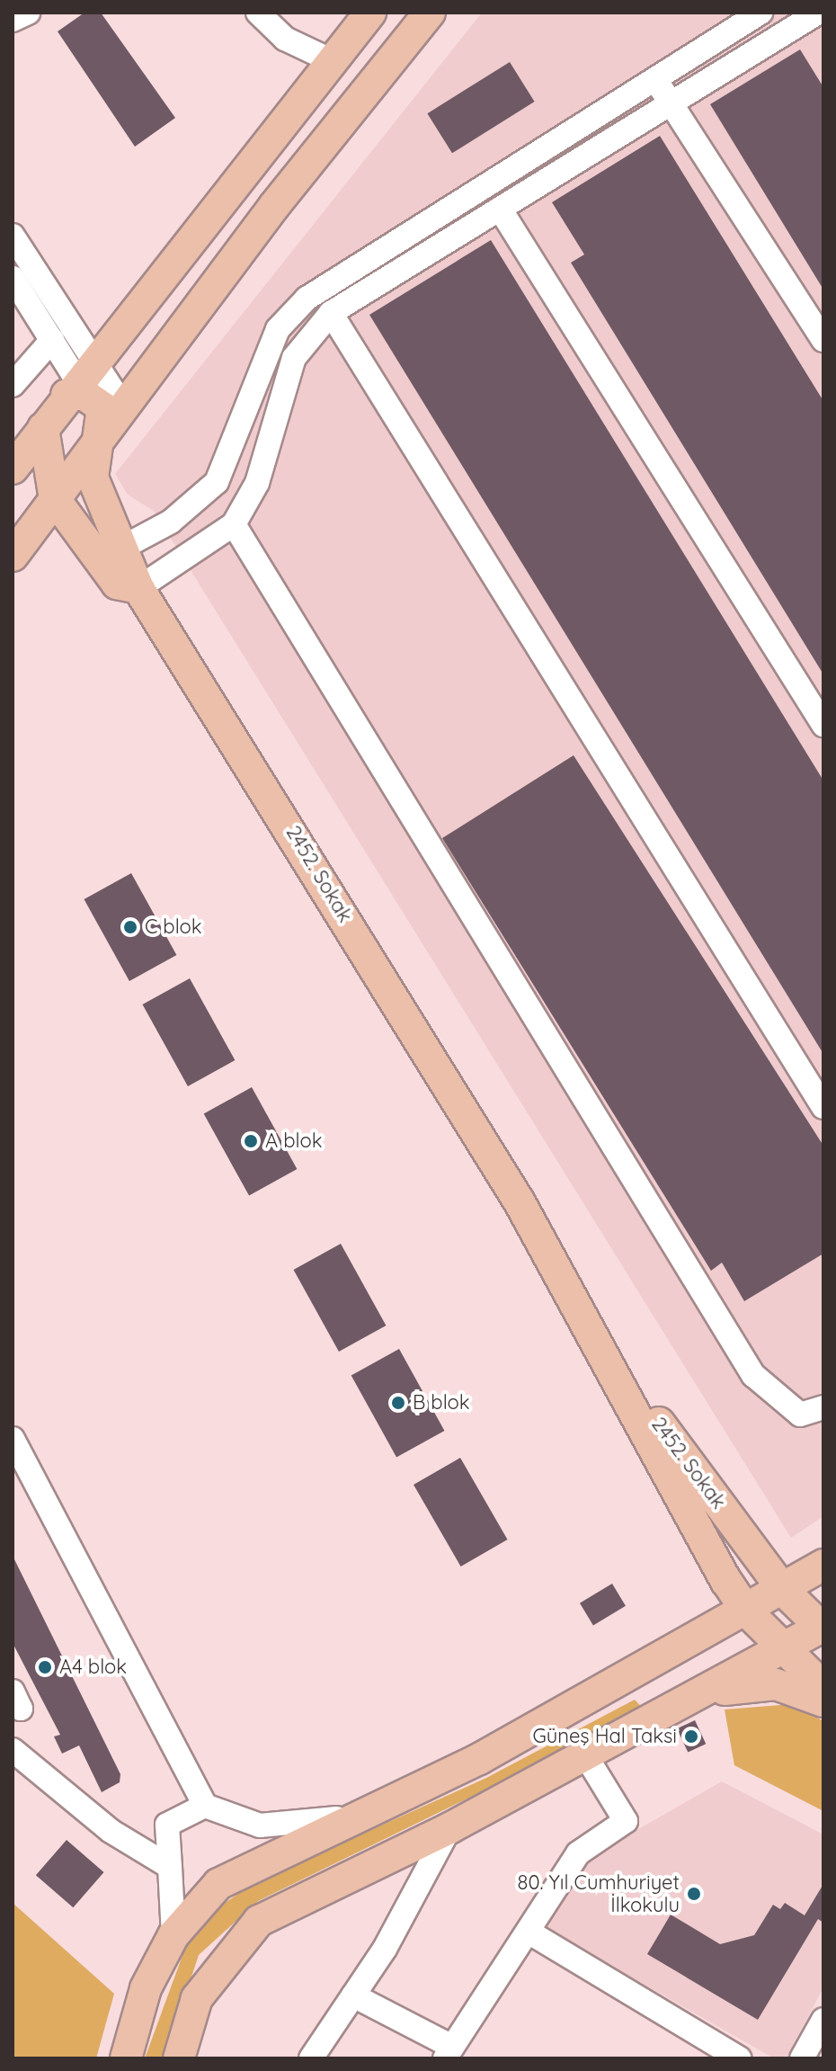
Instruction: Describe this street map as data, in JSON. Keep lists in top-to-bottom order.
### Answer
{
  "streets": {
    "main road": ["2452. Sokak"]
  },
  "places": [
    "C blok",
    "A blok",
    "B blok",
    "A4 blok",
    "Güneş Hal Taksi",
    "80. Yıl Cumhuriyet İlkokulu"
  ]
}
